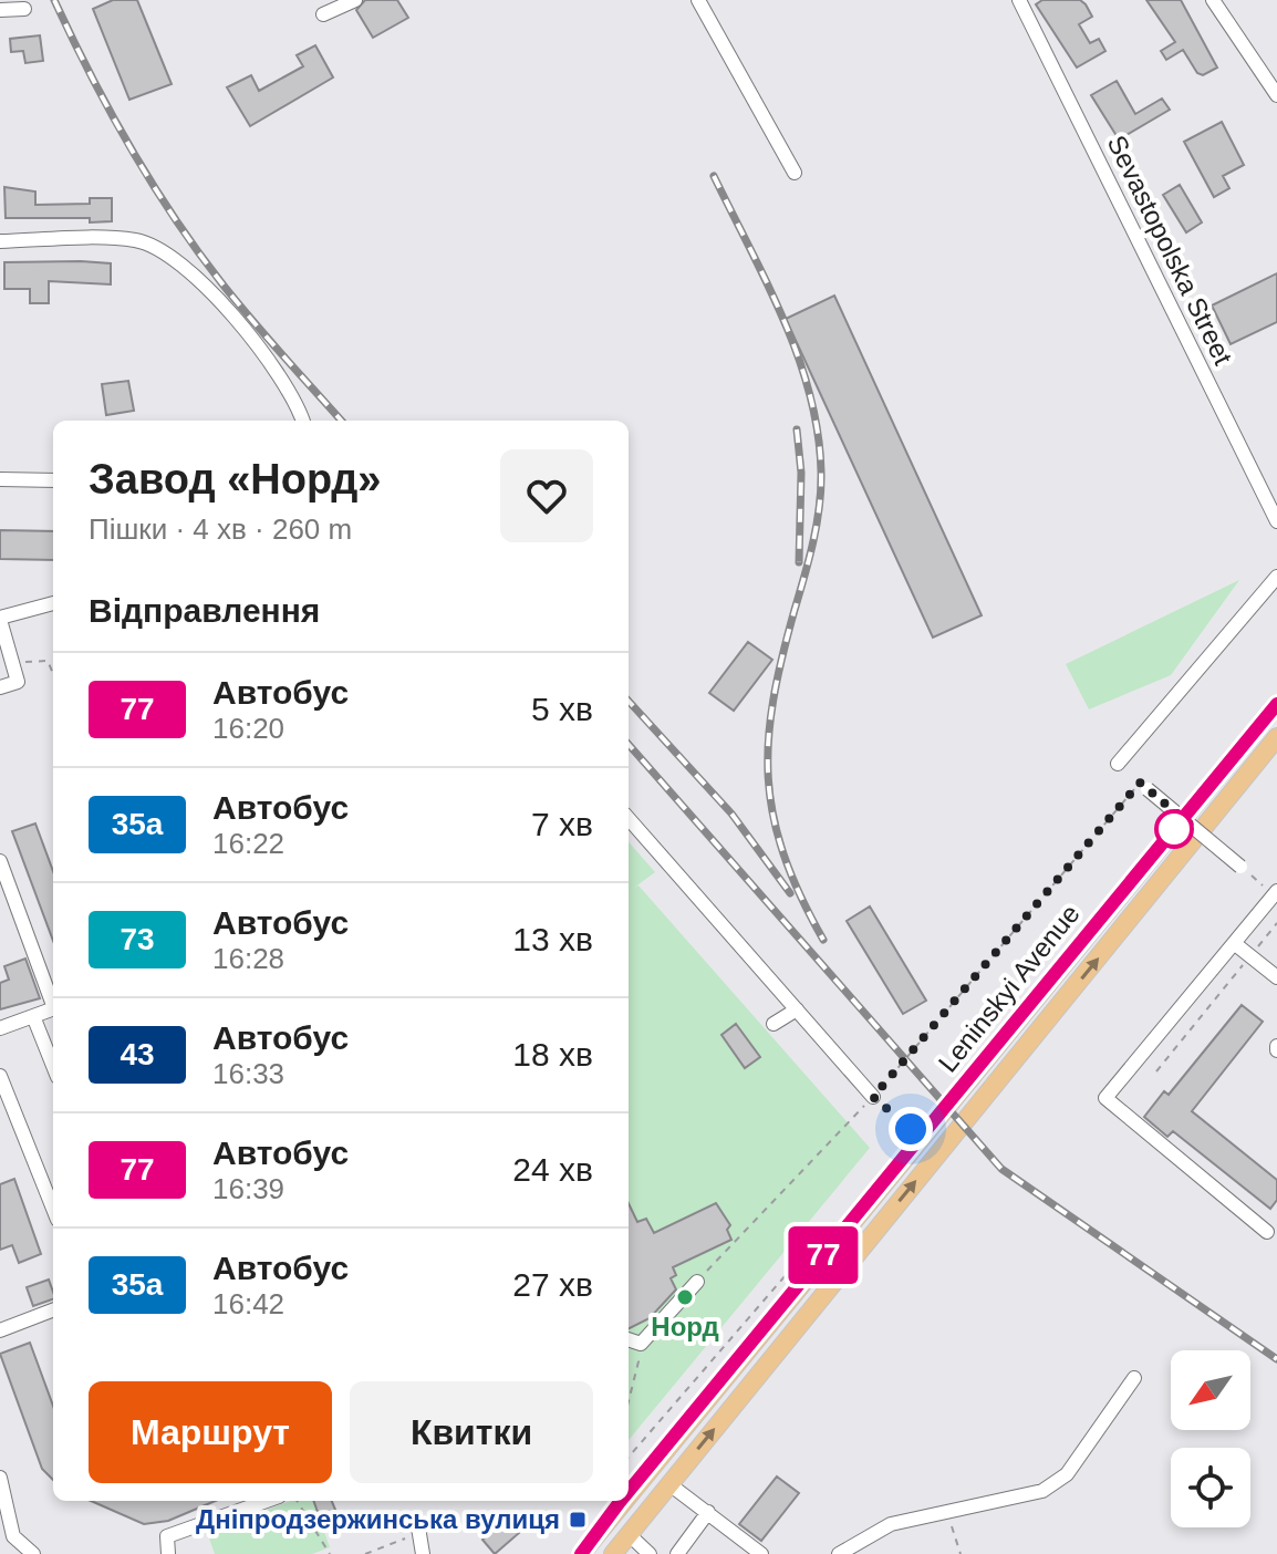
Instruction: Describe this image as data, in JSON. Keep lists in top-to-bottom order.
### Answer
{
  "streets": {
    "main road": ["Leninskyi Avenue"],
    "street": ["Sevastopolska Street"]
  },
  "places": {
    "other": ["Норд"],
    "transit": ["Дніпродзержинська вулиця"]
  },
  "lines": ["bus line 77"],
  "north": "bottom left",
  "page": {
    "on_map": "77",
    "heading": [
      ["Завод «Норд»", "Пішки · 4 хв · 260 m"],
      "Відправлення"
    ],
    "list": [
      {
        "mark": "77",
        "name": "Автобус",
        "note": "16:20",
        "value": "5 хв"
      },
      {
        "mark": "35а",
        "name": "Автобус",
        "note": "16:22",
        "value": "7 хв"
      },
      {
        "mark": "73",
        "name": "Автобус",
        "note": "16:28",
        "value": "13 хв"
      },
      {
        "mark": "43",
        "name": "Автобус",
        "note": "16:33",
        "value": "18 хв"
      },
      {
        "mark": "77",
        "name": "Автобус",
        "note": "16:39",
        "value": "24 хв"
      },
      {
        "mark": "35а",
        "name": "Автобус",
        "note": "16:42",
        "value": "27 хв"
      }
    ],
    "buttons": ["Маршрут", "Квитки"]
  }
}
